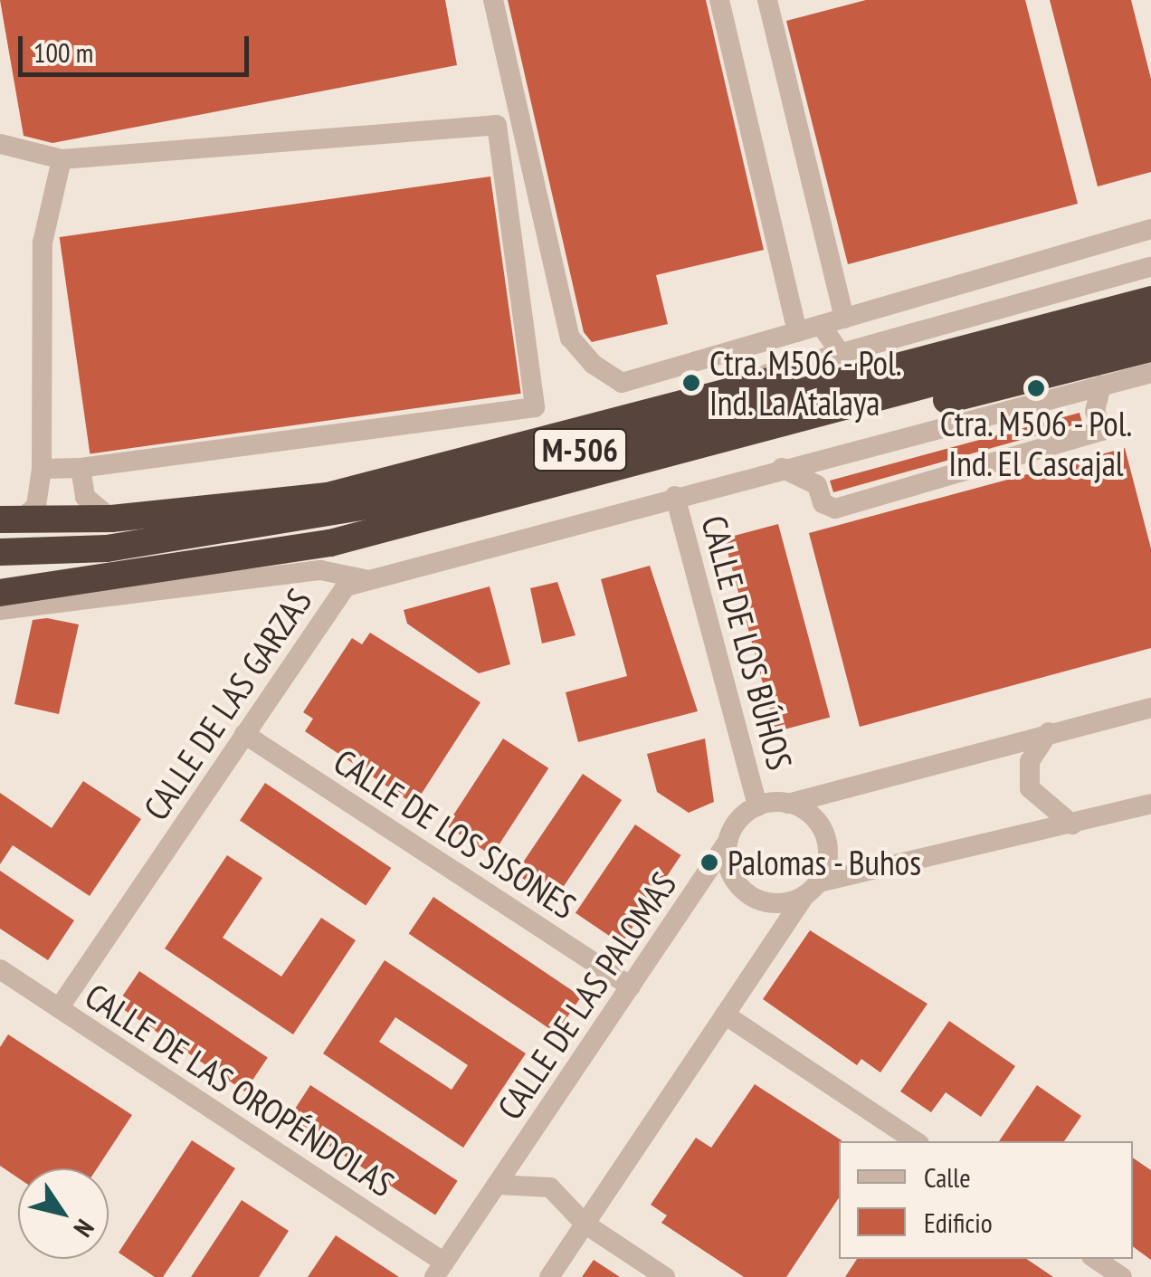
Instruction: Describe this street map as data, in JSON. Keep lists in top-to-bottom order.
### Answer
{
  "streets": {
    "highway": ["M-506"],
    "street": [
      "CALLE DE LOS BÚHOS",
      "CALLE DE LAS GARZAS",
      "CALLE DE LOS SISONES",
      "CALLE DE LAS PALOMAS",
      "CALLE DE LAS OROPÉNDOLAS"
    ]
  },
  "crossings": [
    ["CALLE DE LOS BÚHOS", "CALLE DE LAS GARZAS"],
    ["CALLE DE LOS BÚHOS", "CALLE DE LAS PALOMAS"],
    ["CALLE DE LAS GARZAS", "CALLE DE LOS SISONES"],
    ["CALLE DE LAS GARZAS", "CALLE DE LAS OROPÉNDOLAS"],
    ["CALLE DE LOS SISONES", "CALLE DE LAS PALOMAS"],
    ["CALLE DE LAS PALOMAS", "CALLE DE LAS OROPÉNDOLAS"]
  ],
  "places": ["Ctra. M506 - Pol. Ind. La Atalaya", "Ctra. M506 - Pol. Ind. El Cascajal", "Palomas - Buhos"],
  "legend": ["Calle", "Edificio"],
  "scale_bar": "100 m",
  "north": "bottom right"
}
